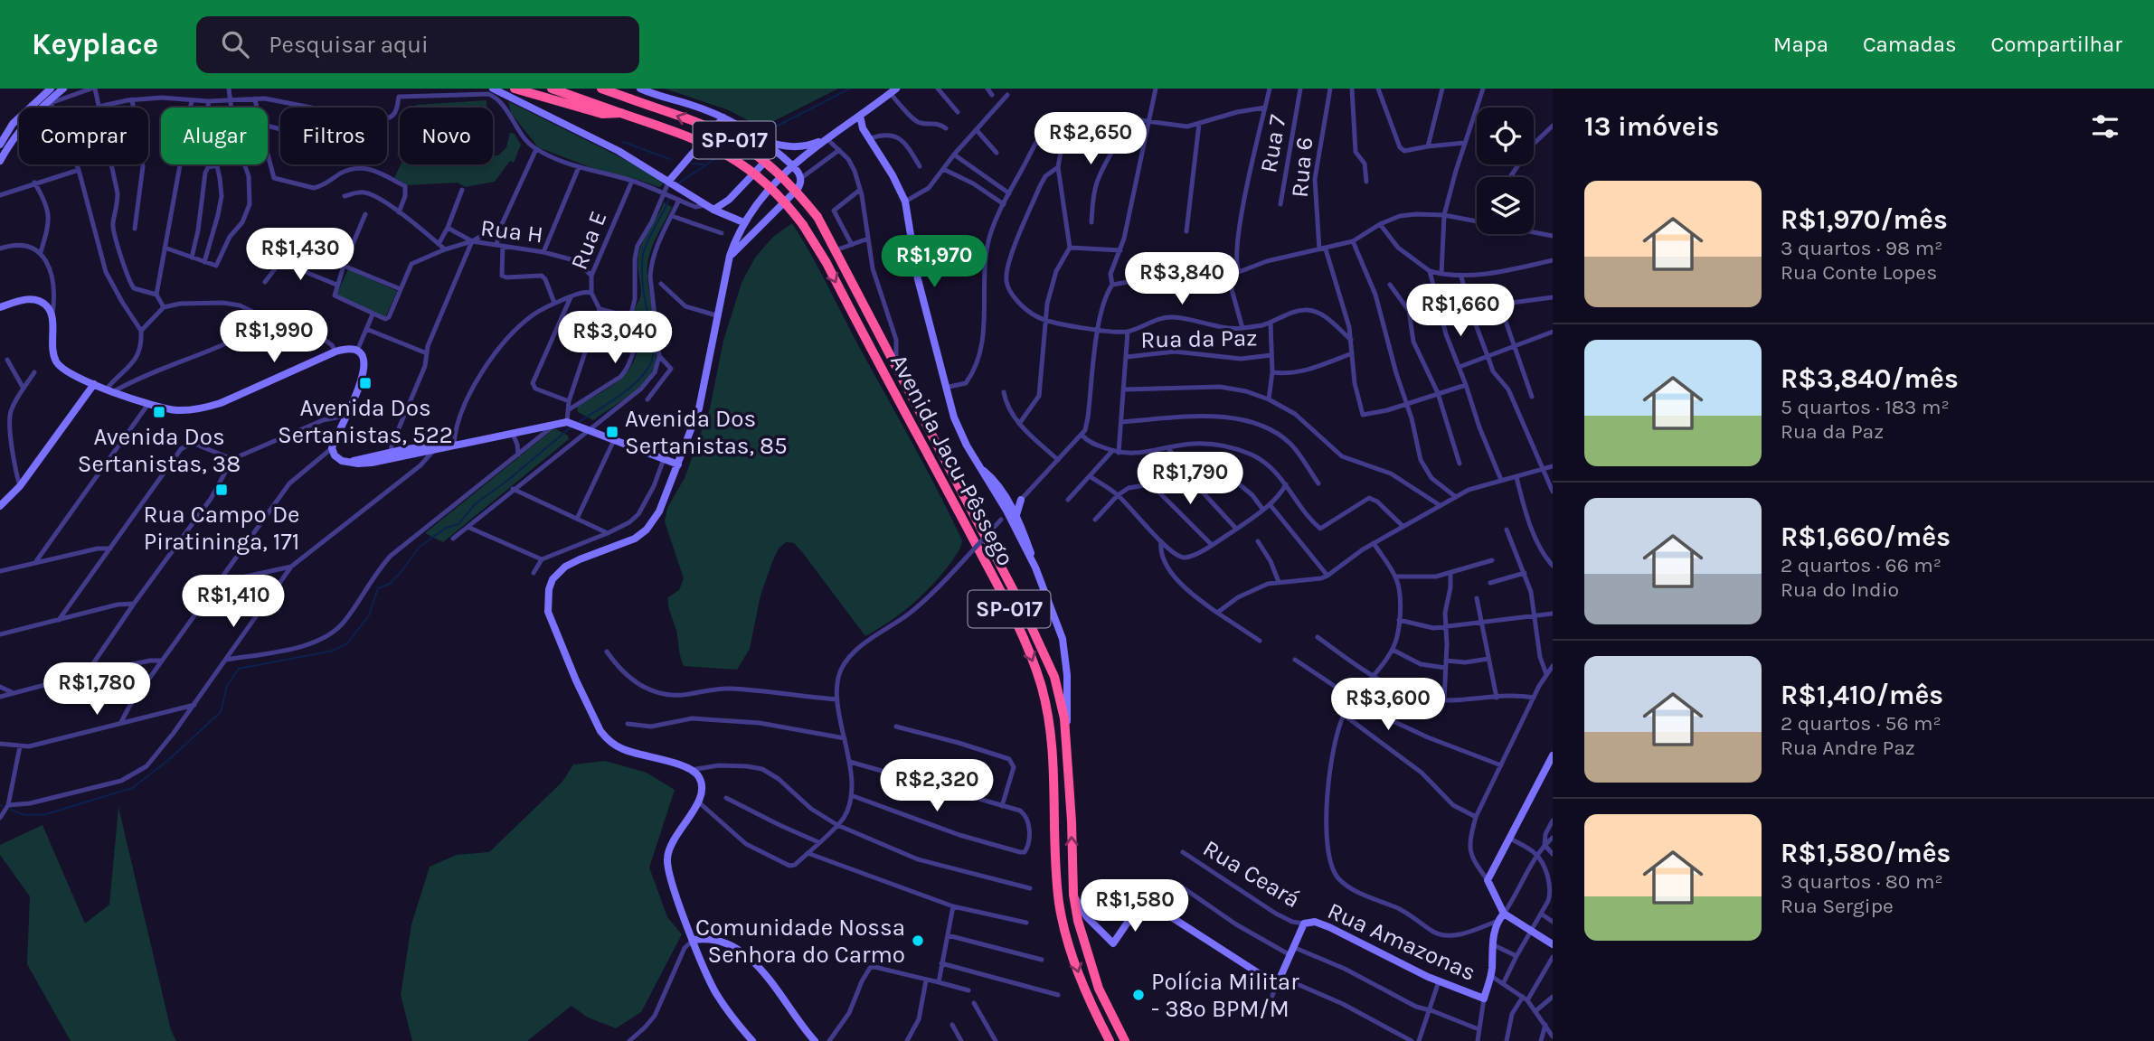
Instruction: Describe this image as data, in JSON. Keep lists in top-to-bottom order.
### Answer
{
  "streets": {
    "highway": ["SP-017", "Avenida Jacu-Pêssego"],
    "main road": ["Rua Amazonas"],
    "street": [
      "Rua 7",
      "Rua 6",
      "Rua H",
      "Rua E",
      "Rua da Paz",
      "Rua Ceará"
    ]
  },
  "crossings": [
    ["Rua H", "Rua E"],
    ["Rua Ceará", "Rua Amazonas"]
  ],
  "places": {
    "transit": [
      "Avenida Dos Sertanistas, 522",
      "Avenida Dos Sertanistas, 38",
      "Avenida Dos Sertanistas, 85",
      "Rua Campo De Piratininga, 171"
    ],
    "other": ["Comunidade Nossa Senhora do Carmo", "Polícia Militar - 38º BPM/M"]
  },
  "page": {
    "header": "Keyplace",
    "search": "Pesquisar aqui",
    "nav": ["Mapa", "Camadas", "Compartilhar"],
    "heading": "13 imóveis",
    "chip": [
      "Comprar",
      "Alugar",
      "Filtros",
      "Novo"
    ],
    "price": [
      "R$2,650",
      "R$1,430",
      "R$1,970",
      "R$3,840",
      "R$1,660",
      "R$1,990",
      "R$3,040",
      "R$1,790",
      "R$1,410",
      "R$1,780",
      "R$3,600",
      "R$2,320",
      "R$1,580"
    ],
    "list": [
      {
        "name": "R$1,970/mês",
        "note": "3 quartos · 98 m² · Rua Conte Lopes"
      },
      {
        "name": "R$3,840/mês",
        "note": "5 quartos · 183 m² · Rua da Paz"
      },
      {
        "name": "R$1,660/mês",
        "note": "2 quartos · 66 m² · Rua do Indio"
      },
      {
        "name": "R$1,410/mês",
        "note": "2 quartos · 56 m² · Rua Andre Paz"
      },
      {
        "name": "R$1,580/mês",
        "note": "3 quartos · 80 m² · Rua Sergipe"
      }
    ]
  }
}
